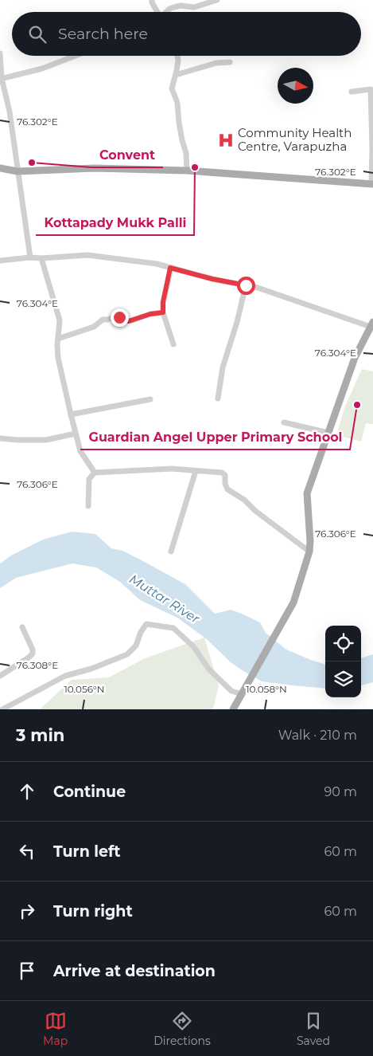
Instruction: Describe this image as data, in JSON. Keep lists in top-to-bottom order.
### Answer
{
  "water": ["Muttar River"],
  "places": {
    "hospital": ["Community Health Centre, Varapuzha"],
    "other": ["Convent", "Kottapady Mukk Palli", "Guardian Angel Upper Primary School"]
  },
  "north": "right",
  "page": {
    "search": "Search here",
    "heading": ["3 min", "Walk · 210 m"],
    "list": [
      ["Continue", "90 m"],
      ["Turn left", "60 m"],
      ["Turn right", "60 m"],
      "Arrive at destination"
    ],
    "nav": ["Map", "Directions", "Saved"]
  },
  "coordinates": [
    "76.302°E",
    "76.304°E",
    "76.306°E",
    "76.308°E",
    "10.056°N",
    "10.058°N"
  ]
}
